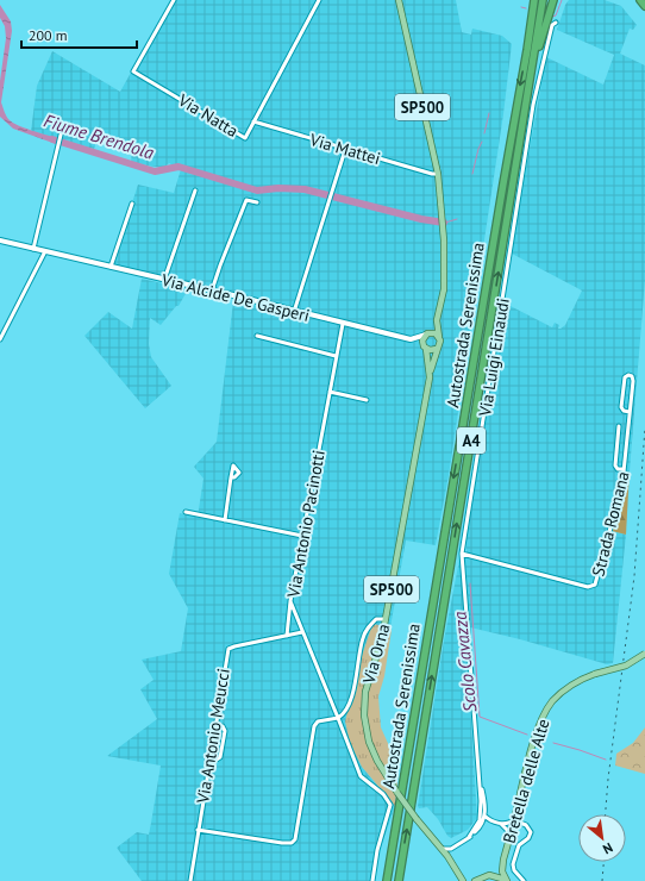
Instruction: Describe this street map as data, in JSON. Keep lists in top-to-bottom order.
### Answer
{
  "streets": {
    "highway": ["Autostrada Serenissima", "A4"],
    "main road": [
      "SP500",
      "Via Alcide De Gasperi",
      "Via Orna",
      "Bretella delle Alte"
    ],
    "street": [
      "Via Natta",
      "Via Mattei",
      "Via Luigi Einaudi",
      "Via Antonio Pacinotti",
      "Strada Romana",
      "Via Antonio Meucci"
    ]
  },
  "crossings": [
    ["SP500", "Via Mattei"],
    ["SP500", "Via Alcide De Gasperi"],
    ["SP500", "Via Orna"],
    ["Via Natta", "Via Mattei"],
    ["Via Alcide De Gasperi", "Via Antonio Pacinotti"],
    ["Via Alcide De Gasperi", "Via Orna"],
    ["Via Luigi Einaudi", "Strada Romana"],
    ["Via Luigi Einaudi", "Via Orna"],
    ["Via Luigi Einaudi", "Bretella delle Alte"],
    ["Via Antonio Pacinotti", "Via Antonio Meucci"],
    ["Via Orna", "Bretella delle Alte"]
  ],
  "water": ["Fiume Brendola", "Scolo Cavazza"],
  "scale_bar": "200 m",
  "north": "bottom right"
}
